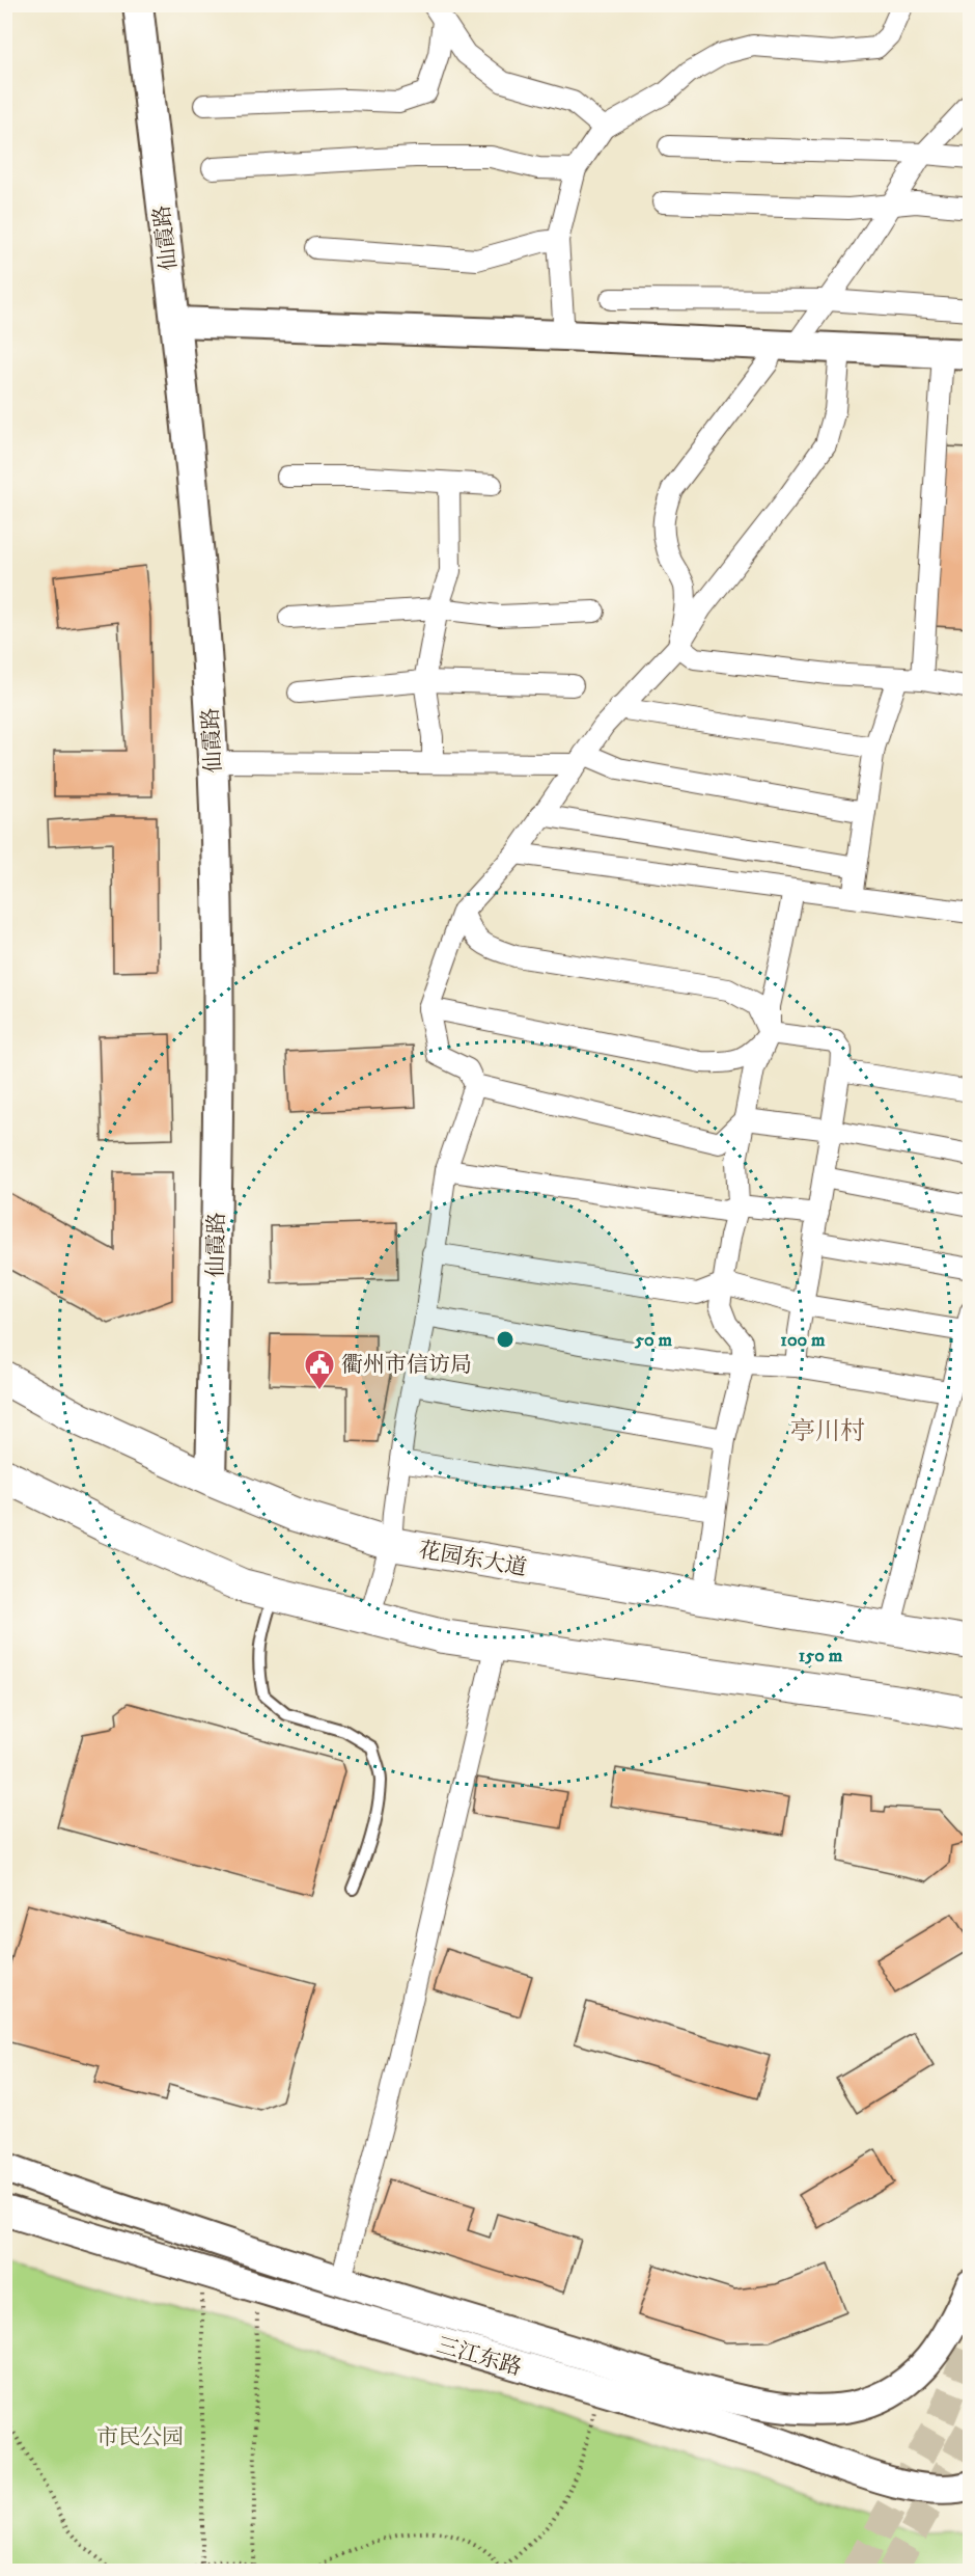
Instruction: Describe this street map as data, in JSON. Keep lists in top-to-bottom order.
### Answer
{
  "streets": {
    "main road": ["花园东大道"],
    "street": ["仙霞路", "三江东路"]
  },
  "crossings": [
    ["仙霞路", "花园东大道"]
  ],
  "districts": ["亭川村"],
  "parks": ["市民公园"],
  "places": {
    "public building": ["衢州市信访局"]
  },
  "rings": ["50 m", "100 m", "150 m"]
}
